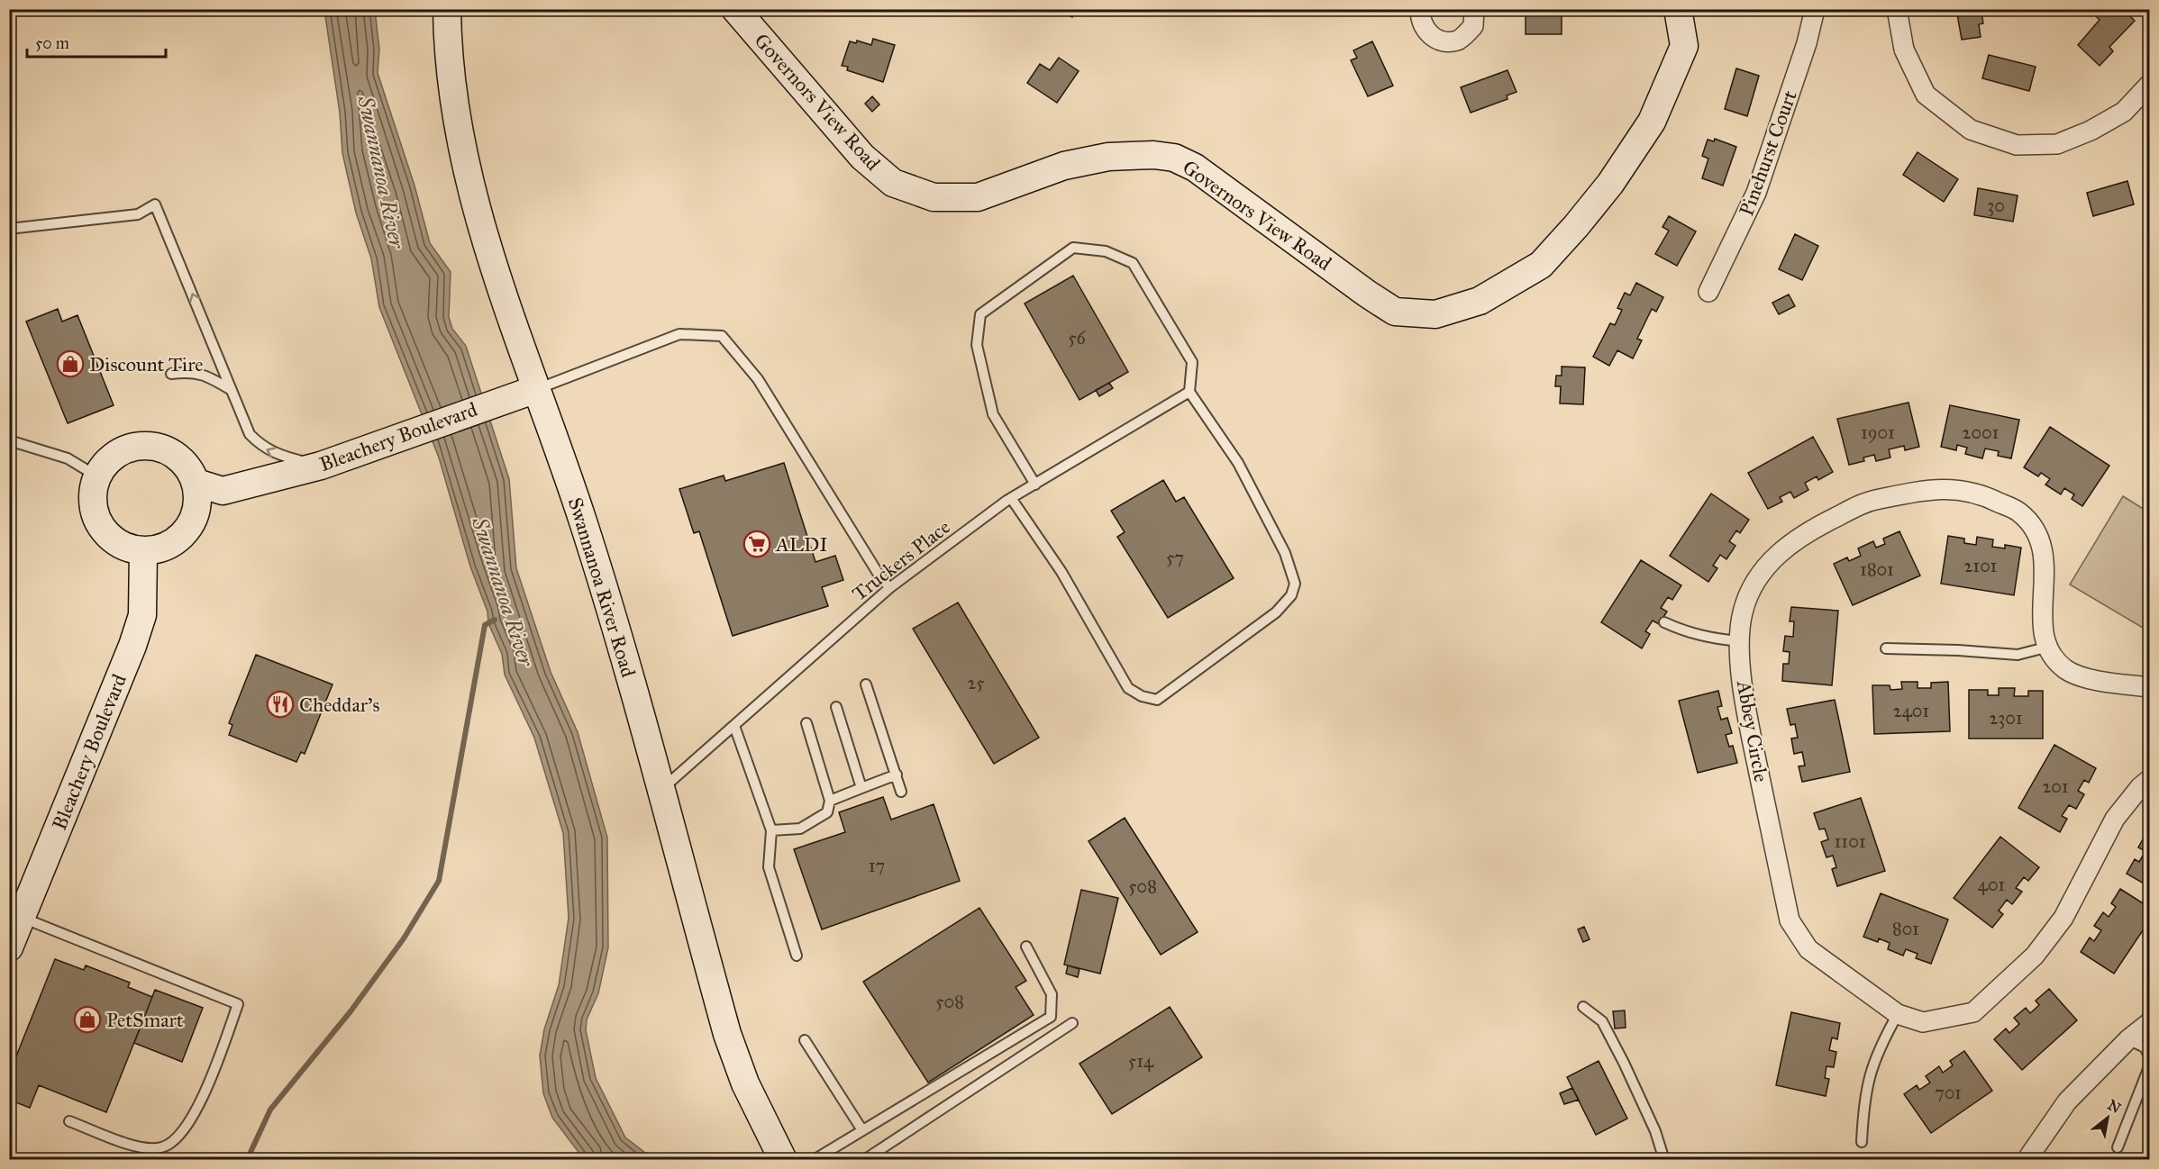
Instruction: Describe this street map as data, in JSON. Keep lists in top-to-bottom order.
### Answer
{
  "streets": {
    "street": [
      "Governors View Road",
      "Pinehurst Court",
      "Bleachery Boulevard",
      "Swannanoa River Road",
      "Abbey Circle"
    ],
    "lane": ["Truckers Place"]
  },
  "crossings": [
    ["Bleachery Boulevard", "Swannanoa River Road"],
    ["Truckers Place", "Swannanoa River Road"]
  ],
  "water": ["Swannanoa River"],
  "places": {
    "shop": ["Discount Tire", "PetSmart"],
    "supermarket": ["ALDI"],
    "restaurant": ["Cheddar's"]
  },
  "house_numbers": [
    "30",
    "56",
    "1901",
    "2001",
    "57",
    "2101",
    "1801",
    "25",
    "2401",
    "2301",
    "201",
    "1101",
    "17",
    "401",
    "508",
    "801",
    "508",
    "514",
    "701"
  ],
  "scale_bar": "50 m",
  "north": "top right"
}
